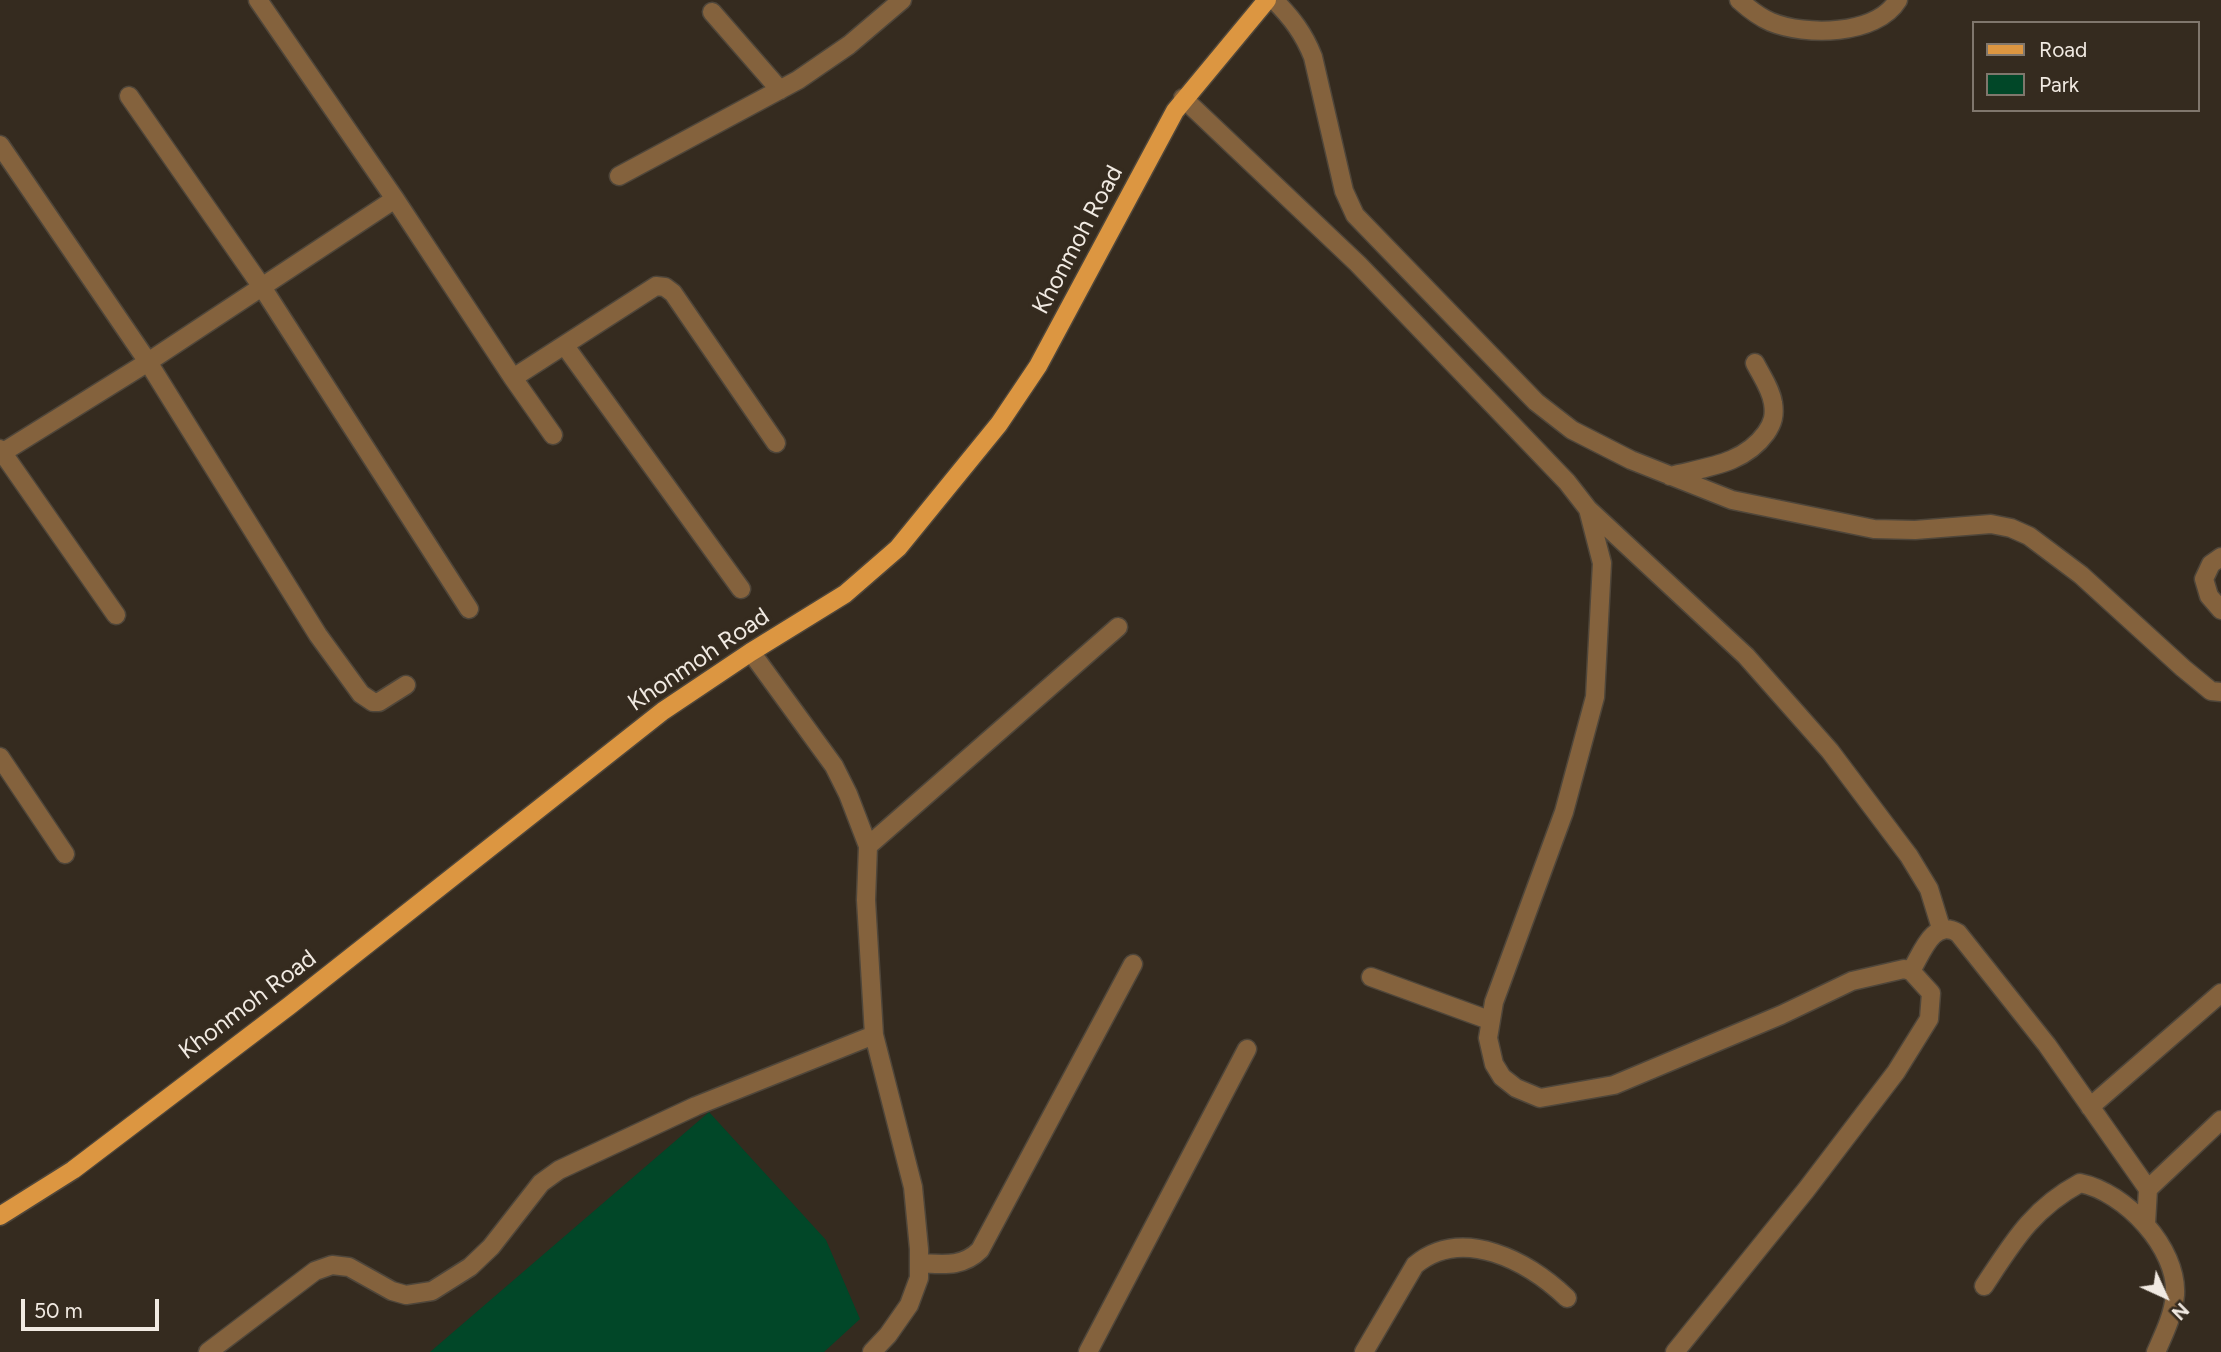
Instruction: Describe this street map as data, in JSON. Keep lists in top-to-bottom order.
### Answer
{
  "streets": {
    "main road": ["Khonmoh Road"]
  },
  "legend": ["Road", "Park"],
  "scale_bar": "50 m",
  "north": "bottom right"
}
